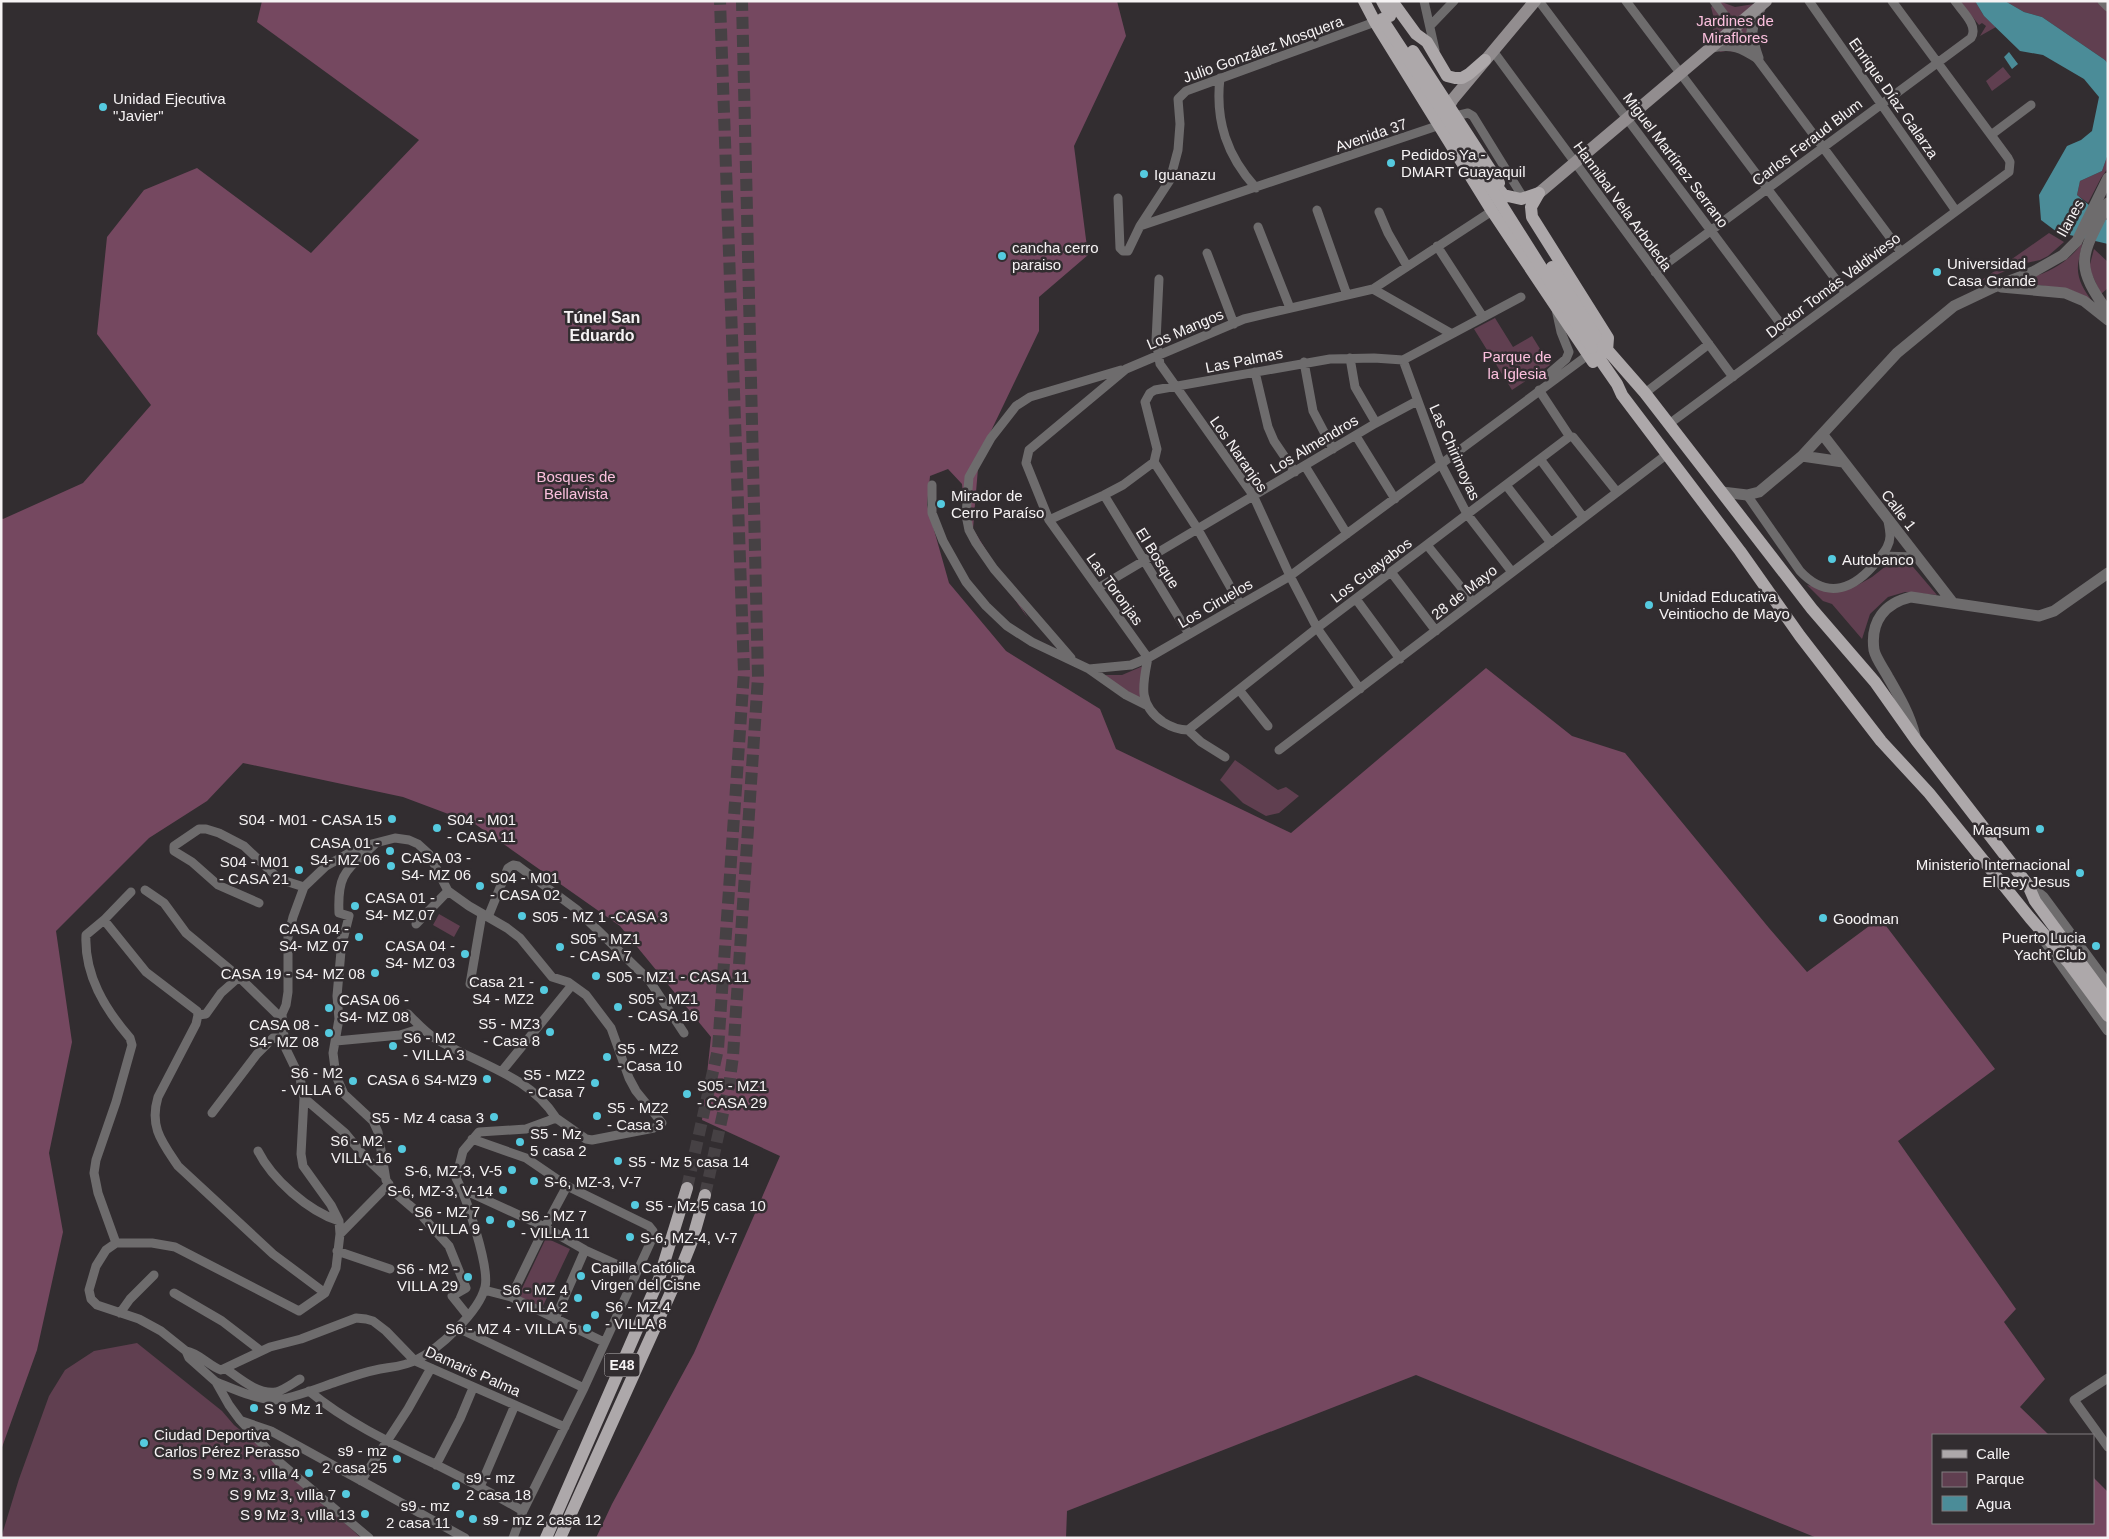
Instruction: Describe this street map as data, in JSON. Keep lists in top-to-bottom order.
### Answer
{
  "streets": {
    "main road": ["E48"],
    "street": [
      "Julio González Mosquera",
      "Enrique Díaz Galarza",
      "Avenida 37",
      "Carlos Feraud Blum",
      "Miguel Martínez Serrano",
      "Hannibal Vela Arboleda",
      "Ilanes",
      "Doctor Tomás Valdivieso",
      "Los Mangos",
      "Las Palmas",
      "Los Almendros",
      "Las Chirimoyas",
      "Los Naranjos",
      "Calle 1",
      "El Bosque",
      "Los Guayabos",
      "Las Toronjas",
      "28 de Mayo",
      "Los Ciruelos",
      "Damaris Palma"
    ]
  },
  "crossings": [
    ["Julio González Mosquera", "Avenida 37"],
    ["Enrique Díaz Galarza", "Carlos Feraud Blum"],
    ["Enrique Díaz Galarza", "Doctor Tomás Valdivieso"],
    ["Carlos Feraud Blum", "Miguel Martínez Serrano"],
    ["Carlos Feraud Blum", "Hannibal Vela Arboleda"],
    ["Miguel Martínez Serrano", "Doctor Tomás Valdivieso"],
    ["Hannibal Vela Arboleda", "Doctor Tomás Valdivieso"],
    ["Ilanes", "Calle 1"],
    ["Los Mangos", "Los Naranjos"],
    ["Los Mangos", "Las Toronjas"],
    ["Las Palmas", "Las Chirimoyas"],
    ["Las Palmas", "Los Naranjos"],
    ["Los Almendros", "Las Chirimoyas"],
    ["Los Almendros", "Los Naranjos"],
    ["Los Almendros", "El Bosque"],
    ["Los Almendros", "Las Toronjas"],
    ["Las Chirimoyas", "Los Guayabos"],
    ["Las Chirimoyas", "28 de Mayo"],
    ["Las Chirimoyas", "Los Ciruelos"],
    ["Los Naranjos", "Los Guayabos"],
    ["Los Naranjos", "28 de Mayo"],
    ["Los Naranjos", "Los Ciruelos"],
    ["El Bosque", "Los Ciruelos"],
    ["Las Toronjas", "Los Ciruelos"]
  ],
  "districts": ["Túnel San Eduardo"],
  "parks": ["Jardines de Miraflores", "Parque de la Iglesia", "Bosques de Bellavista"],
  "places": [
    "Unidad Ejecutiva \"Javier\"",
    "Pedidos Ya - DMART Guayaquil",
    "Iguanazu",
    "cancha cerro paraiso",
    "Universidad Casa Grande",
    "Mirador de Cerro Paraíso",
    "Autobanco",
    "Unidad Educativa Veintiocho de Mayo",
    "S04 - M01 - CASA 15",
    "S04 - M01 - CASA 11",
    "Maqsum",
    "CASA 01 - S4- MZ 06",
    "CASA 03 - S4- MZ 06",
    "S04 - M01 - CASA 21",
    "Ministerio Internacional El Rey Jesus",
    "S04 - M01 - CASA 02",
    "CASA 01 - S4- MZ 07",
    "S05 - MZ 1 -CASA 3",
    "Goodman",
    "CASA 04 - S4- MZ 07",
    "Puerto Lucia Yacht Club",
    "S05 - MZ1 - CASA 7",
    "CASA 04 - S4- MZ 03",
    "CASA 19 - S4- MZ 08",
    "S05 - MZ1 - CASA 11",
    "Casa 21 - S4 - MZ2",
    "S05 - MZ1 - CASA 16",
    "CASA 06 - S4- MZ 08",
    "S5 - MZ3 - Casa 8",
    "CASA 08 - S4- MZ 08",
    "S6 - M2 - VILLA 3",
    "S5 - MZ2 - Casa 10",
    "CASA 6 S4-MZ9",
    "S6 - M2 - VILLA 6",
    "S5 - MZ2 - Casa 7",
    "S05 - MZ1 - CASA 29",
    "S5 - MZ2 - Casa 3",
    "S5 - Mz 4 casa 3",
    "S5 - Mz 5 casa 2",
    "S6 - M2 - VILLA 16",
    "S5 - Mz 5 casa 14",
    "S-6, MZ-3, V-5",
    "S-6, MZ-3, V-7",
    "S-6, MZ-3, V-14",
    "S5 - Mz 5 casa 10",
    "S6 - MZ 7 - VILLA 9",
    "S6 - MZ 7 - VILLA 11",
    "S-6, MZ-4, V-7",
    "Capilla Católica Virgen del Cisne",
    "S6 - M2 - VILLA 29",
    "S6 - MZ 4 - VILLA 2",
    "S6 - MZ 4 - VILLA 8",
    "S6 - MZ 4 - VILLA 5",
    "S 9 Mz 1",
    "Ciudad Deportiva Carlos Pérez Perasso",
    "s9 - mz 2 casa 25",
    "S 9 Mz 3, vIlla 4",
    "s9 - mz 2 casa 18",
    "S 9 Mz 3, vIlla 7",
    "S 9 Mz 3, vIlla 13",
    "s9 - mz 2 casa 11",
    "s9 - mz 2 casa 12"
  ],
  "legend": ["Calle", "Parque", "Agua"]
}
